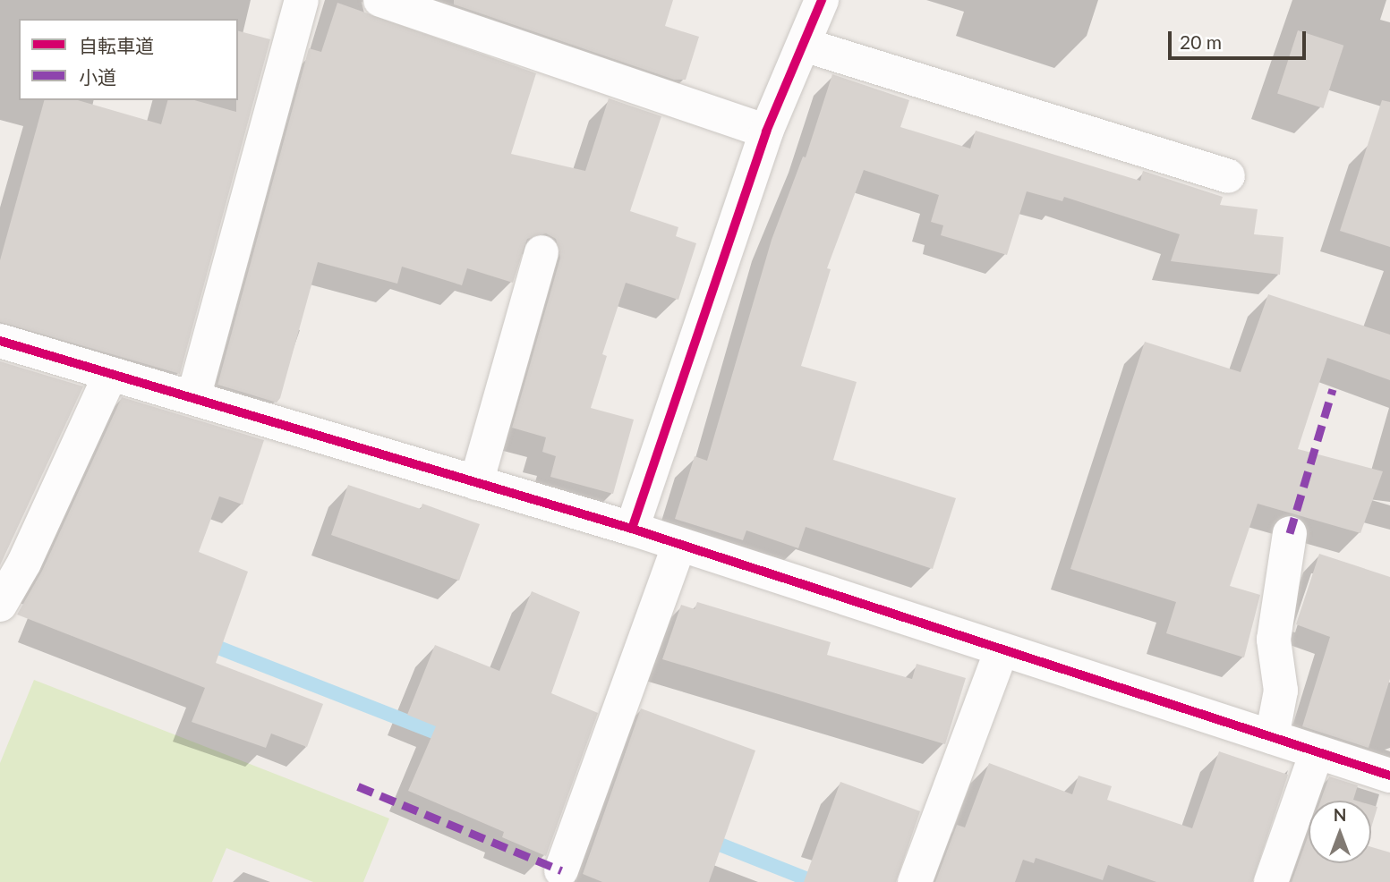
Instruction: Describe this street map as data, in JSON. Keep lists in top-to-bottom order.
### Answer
{
  "legend": ["自転車道", "小道"],
  "scale_bar": "20 m",
  "north": "top"
}
